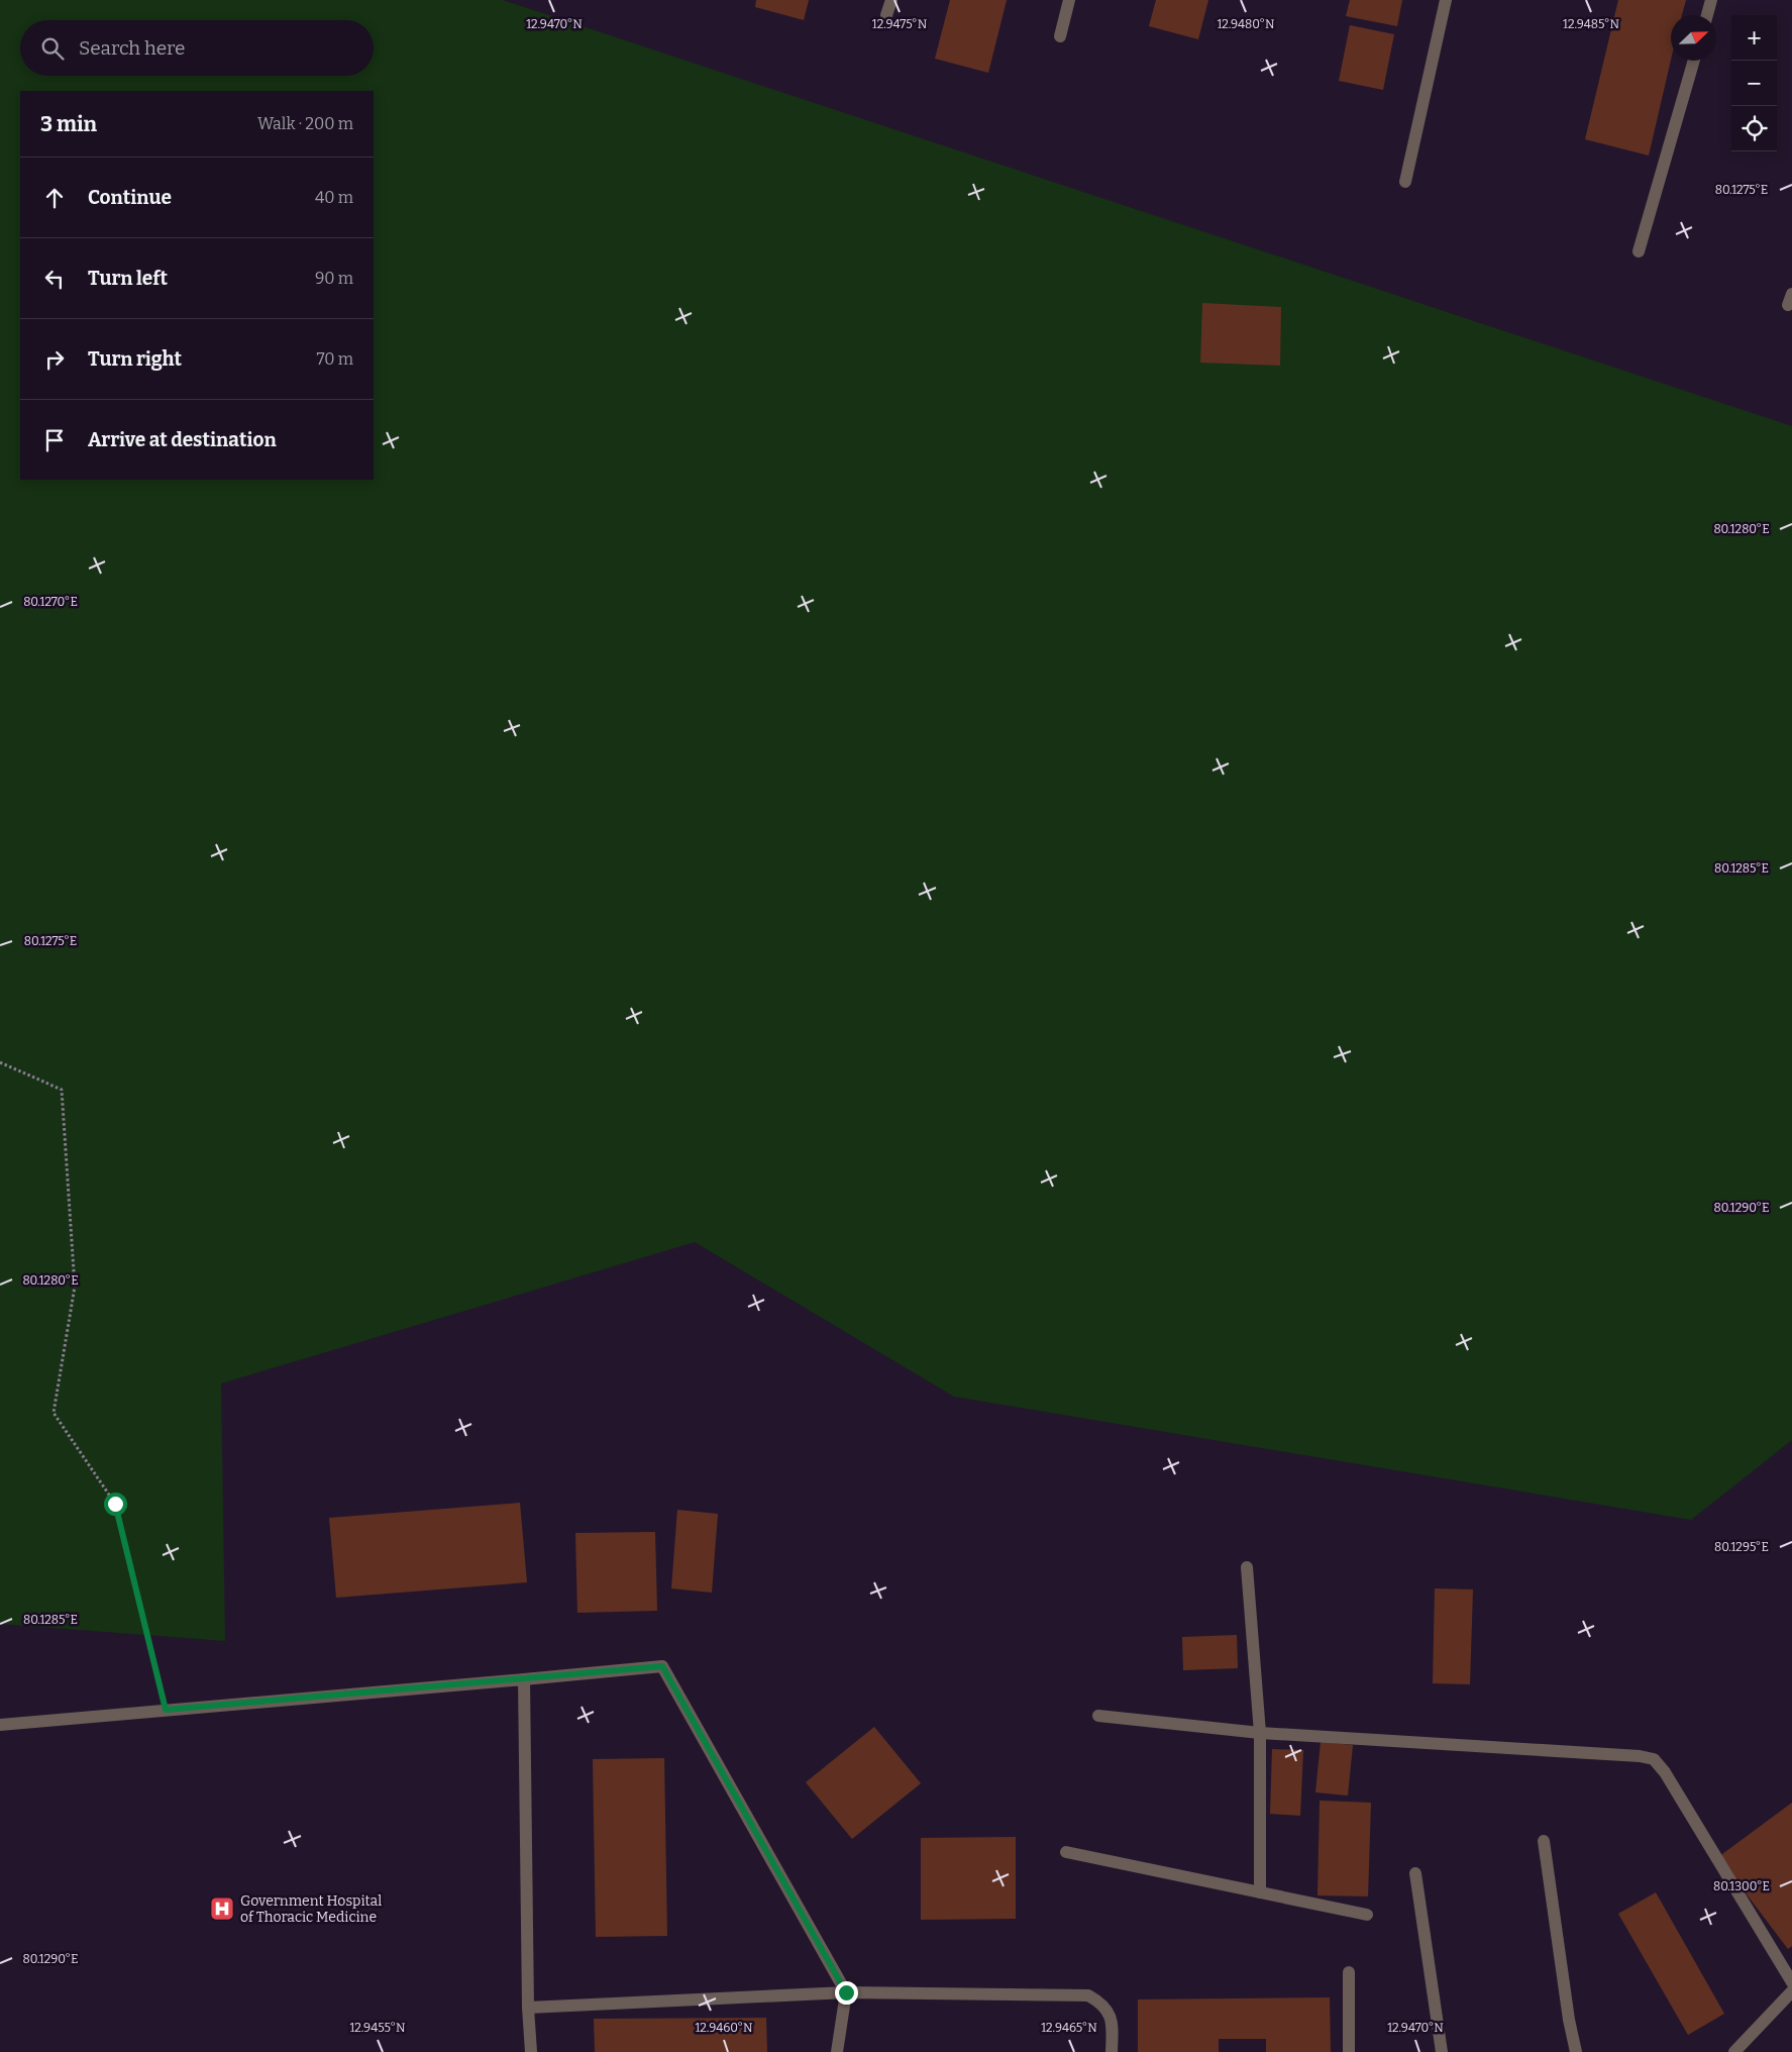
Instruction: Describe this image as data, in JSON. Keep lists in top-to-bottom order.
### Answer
{
  "places": {
    "hospital": ["Government Hospital of Thoracic Medicine"]
  },
  "north": "top right",
  "page": {
    "map_buttons": ["+", "−"],
    "search": "Search here",
    "heading": ["3 min", "Walk · 200 m"],
    "list": [
      ["Continue", "40 m"],
      ["Turn left", "90 m"],
      ["Turn right", "70 m"],
      "Arrive at destination"
    ]
  },
  "coordinates": [
    "12.9470°N",
    "12.9475°N",
    "12.9480°N",
    "12.9485°N",
    "80.1275°E",
    "80.1280°E",
    "80.1270°E",
    "80.1285°E",
    "80.1290°E",
    "80.1295°E",
    "80.1300°E",
    "12.9455°N",
    "12.9460°N",
    "12.9465°N"
  ]
}
